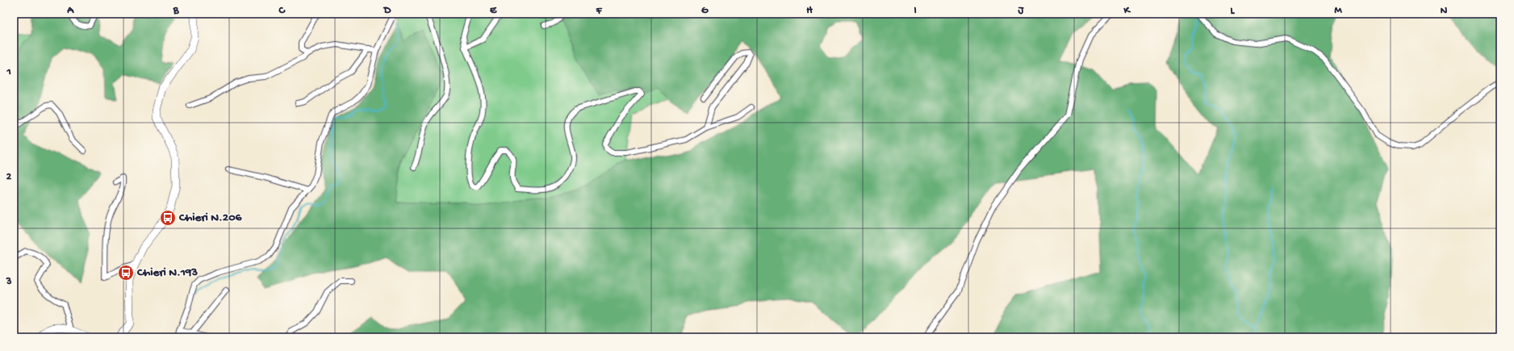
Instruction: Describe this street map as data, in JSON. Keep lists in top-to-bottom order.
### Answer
{
  "places": {
    "bus stop": ["Chieri N.206", "Chieri N.193"]
  },
  "grid": {
    "columns": [
      "A",
      "B",
      "C",
      "D",
      "E",
      "F",
      "G",
      "H",
      "I",
      "J",
      "K",
      "L",
      "M",
      "N"
    ],
    "rows": ["1", "2", "3"]
  }
}
